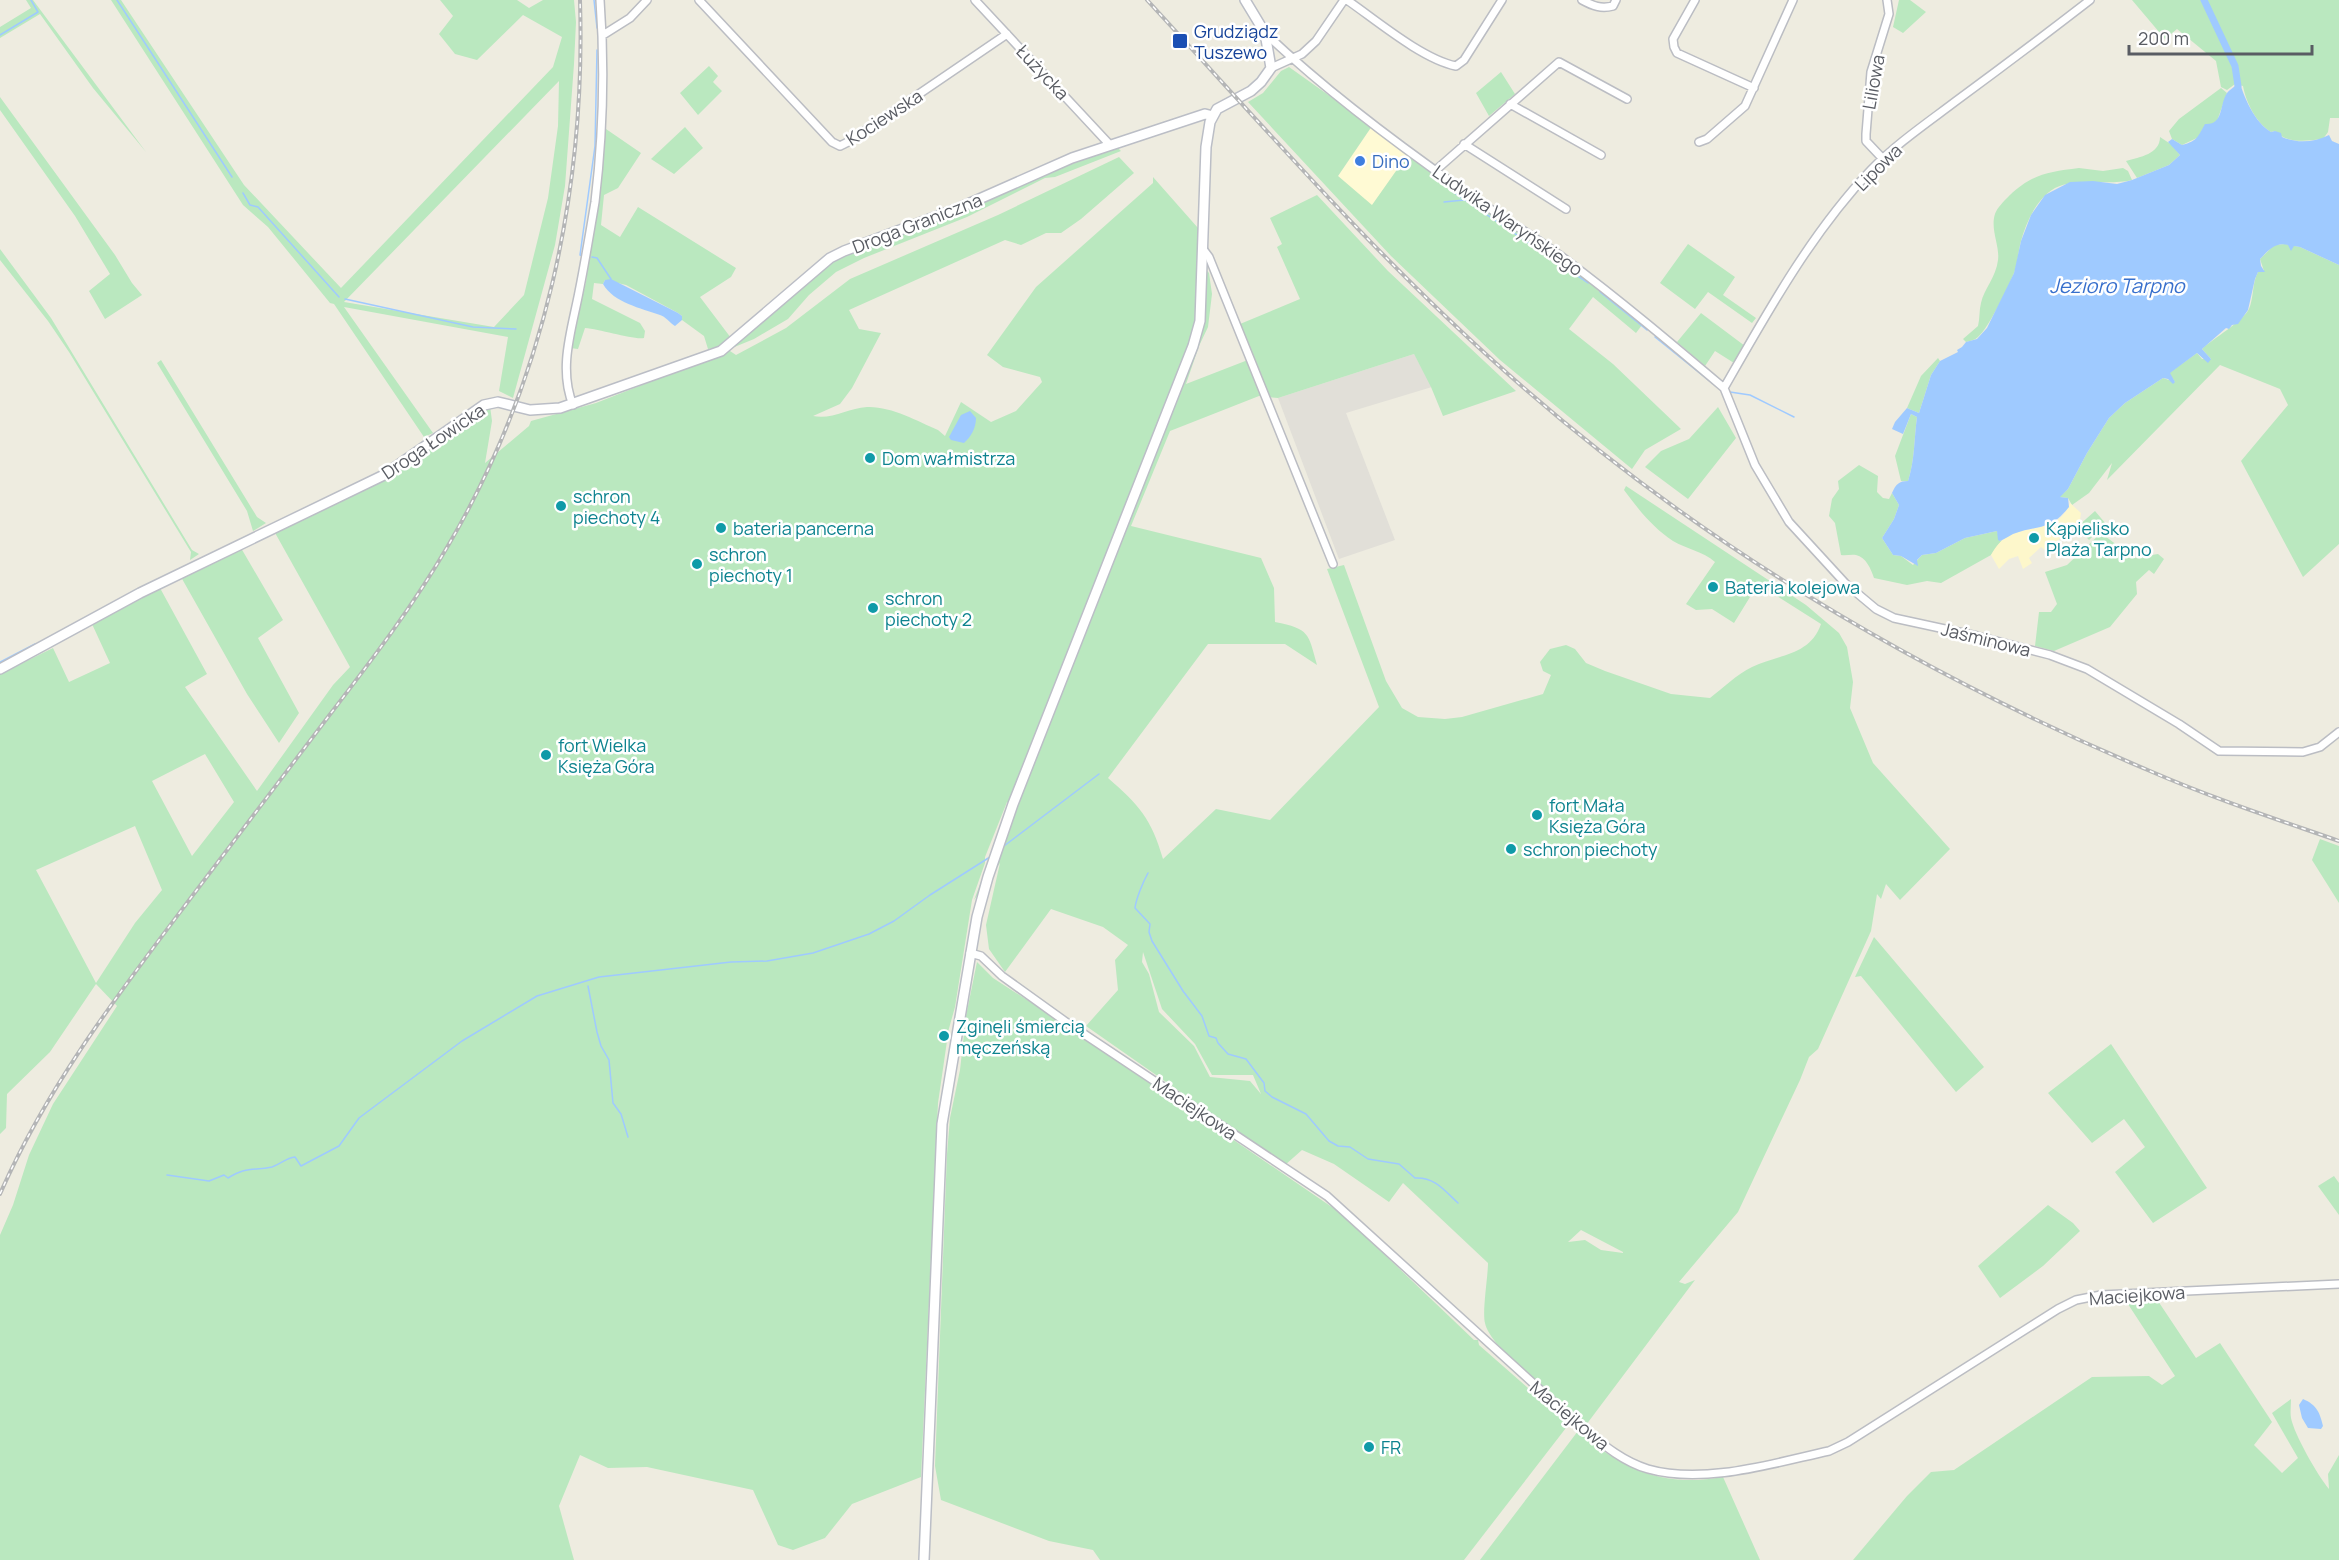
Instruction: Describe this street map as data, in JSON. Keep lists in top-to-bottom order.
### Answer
{
  "streets": {
    "street": [
      "Łużycka",
      "Liliowa",
      "Kociewska",
      "Lipowa",
      "Ludwika Waryńskiego",
      "Droga Graniczna",
      "Droga Łowicka",
      "Jaśminowa",
      "Maciejkowa"
    ]
  },
  "crossings": [
    ["Łużycka", "Kociewska"],
    ["Łużycka", "Droga Graniczna"],
    ["Liliowa", "Lipowa"],
    ["Lipowa", "Ludwika Waryńskiego"],
    ["Lipowa", "Jaśminowa"],
    ["Ludwika Waryńskiego", "Droga Graniczna"],
    ["Ludwika Waryńskiego", "Jaśminowa"],
    ["Droga Graniczna", "Droga Łowicka"]
  ],
  "water": ["Jezioro Tarpno"],
  "places": {
    "transit": ["Grudziądz Tuszewo"],
    "other": [
      "Dino",
      "Dom wałmistrza",
      "schron piechoty 4",
      "bateria pancerna",
      "Kąpielisko Plaża Tarpno",
      "schron piechoty 1",
      "Bateria kolejowa",
      "schron piechoty 2",
      "fort Wielka Księża Góra",
      "fort Mała Księża Góra",
      "schron piechoty",
      "Zginęli śmiercią męczeńską",
      "FR"
    ]
  },
  "scale_bar": "200 m"
}
